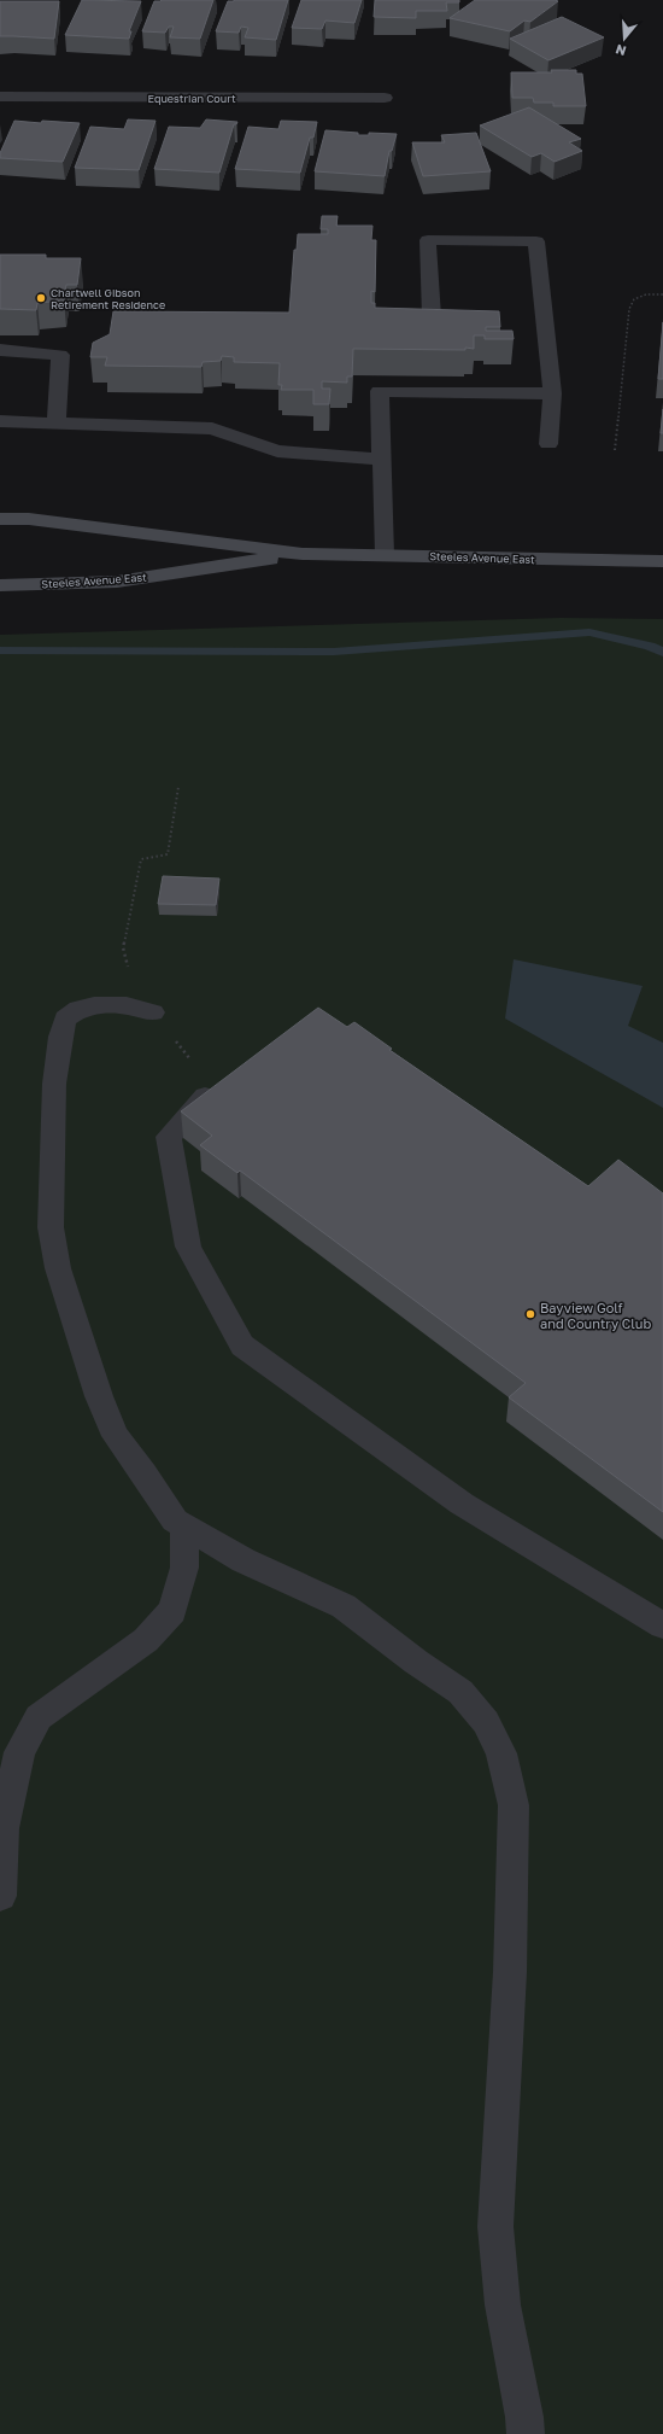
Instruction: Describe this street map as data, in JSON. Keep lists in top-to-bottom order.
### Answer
{
  "streets": {
    "main road": ["Steeles Avenue East"],
    "street": ["Equestrian Court"]
  },
  "places": ["Chartwell Gibson Retirement Residence", "Bayview Golf and Country Club"],
  "north": "bottom"
}
